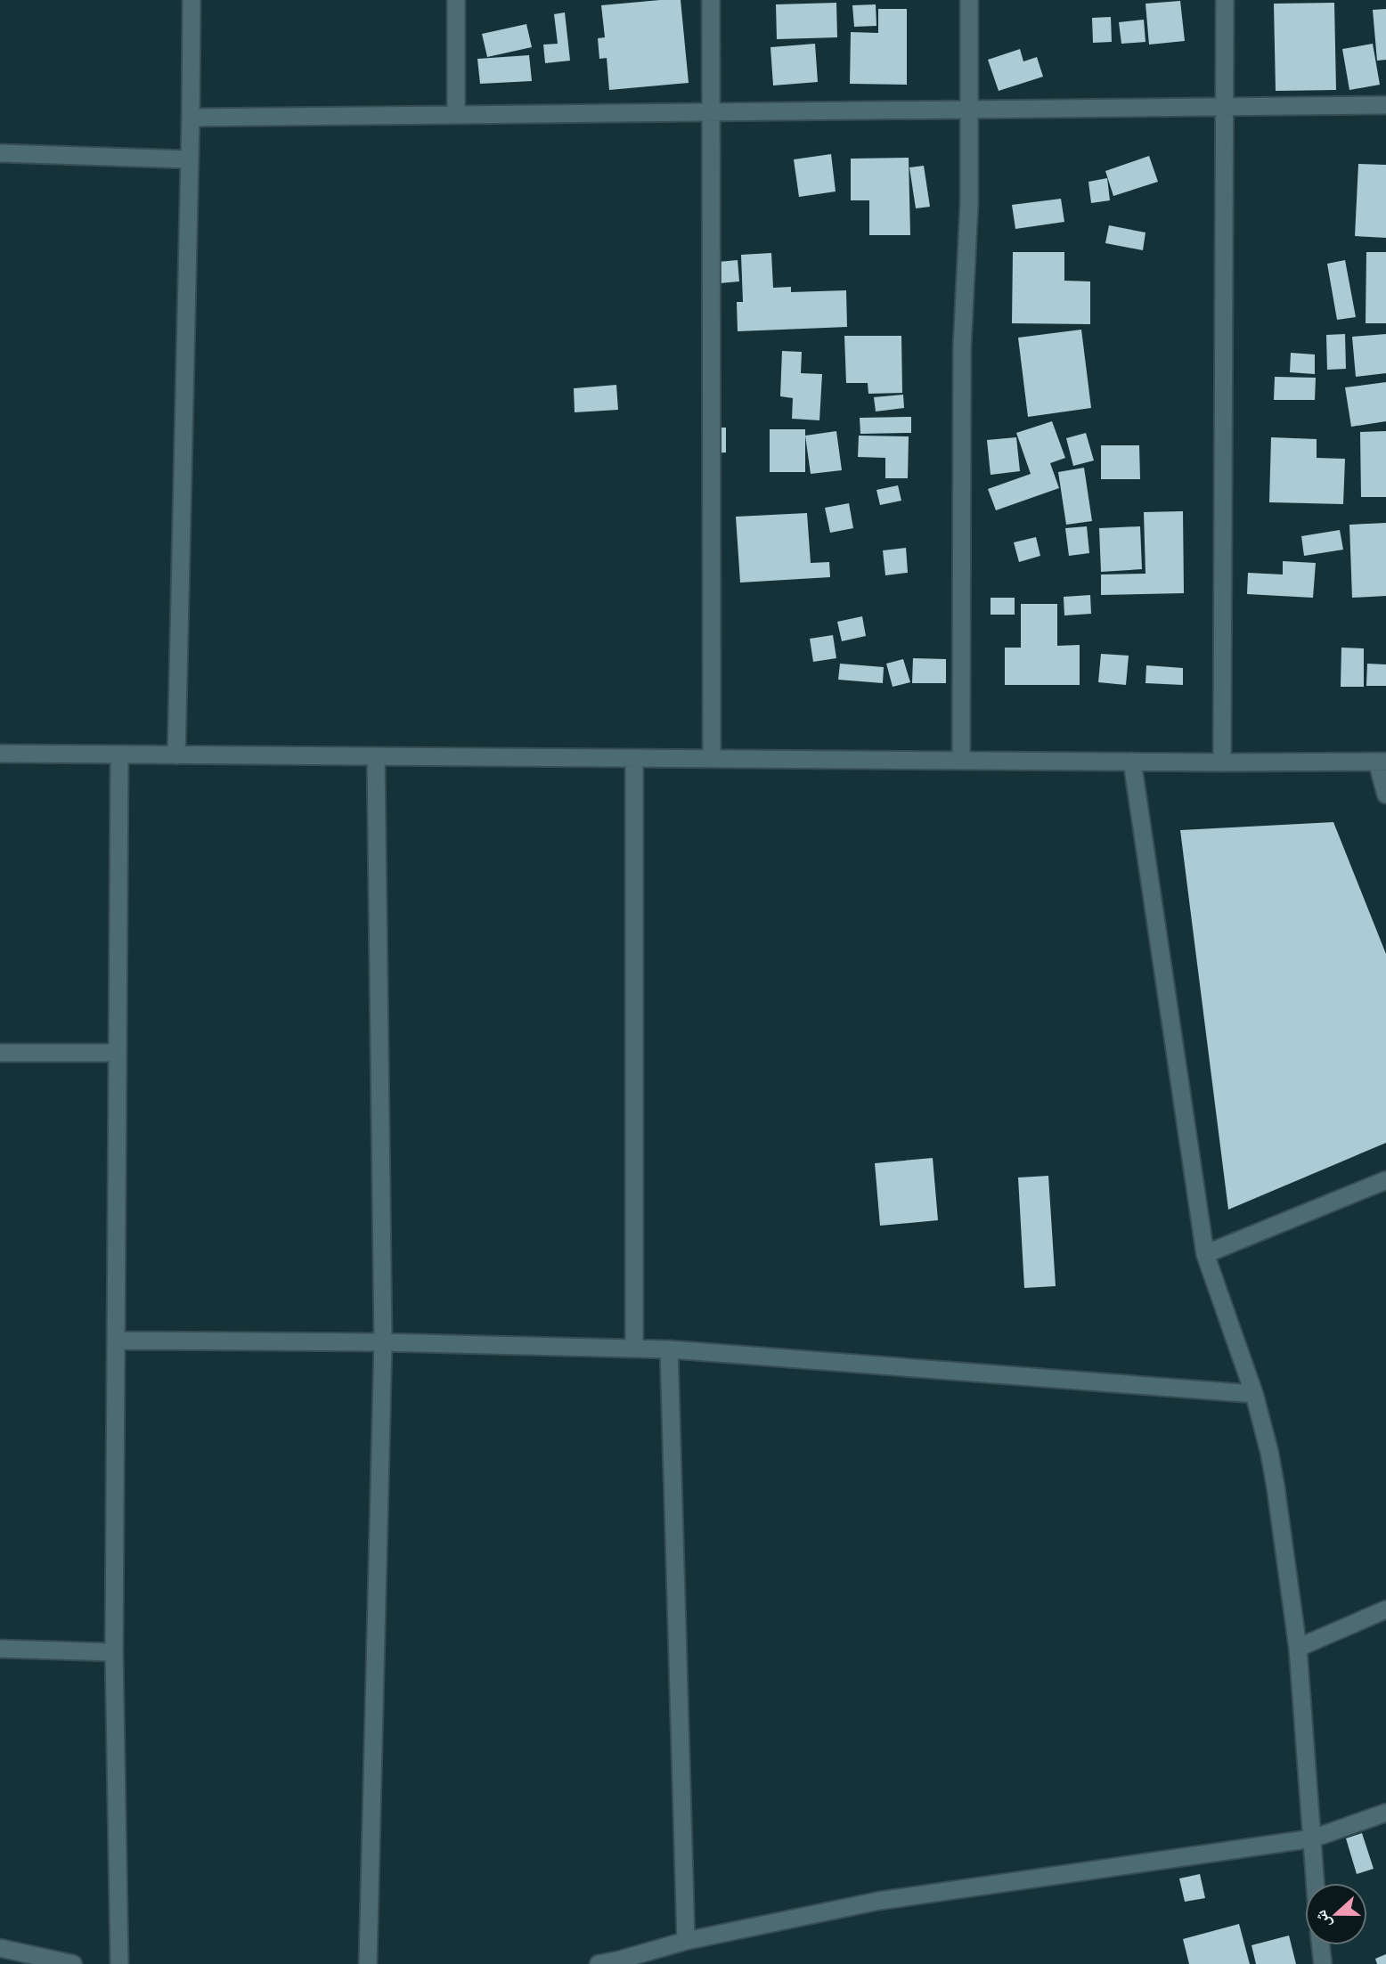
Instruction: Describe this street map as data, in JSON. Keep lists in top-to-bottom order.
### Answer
{
  "north": "left"
}
